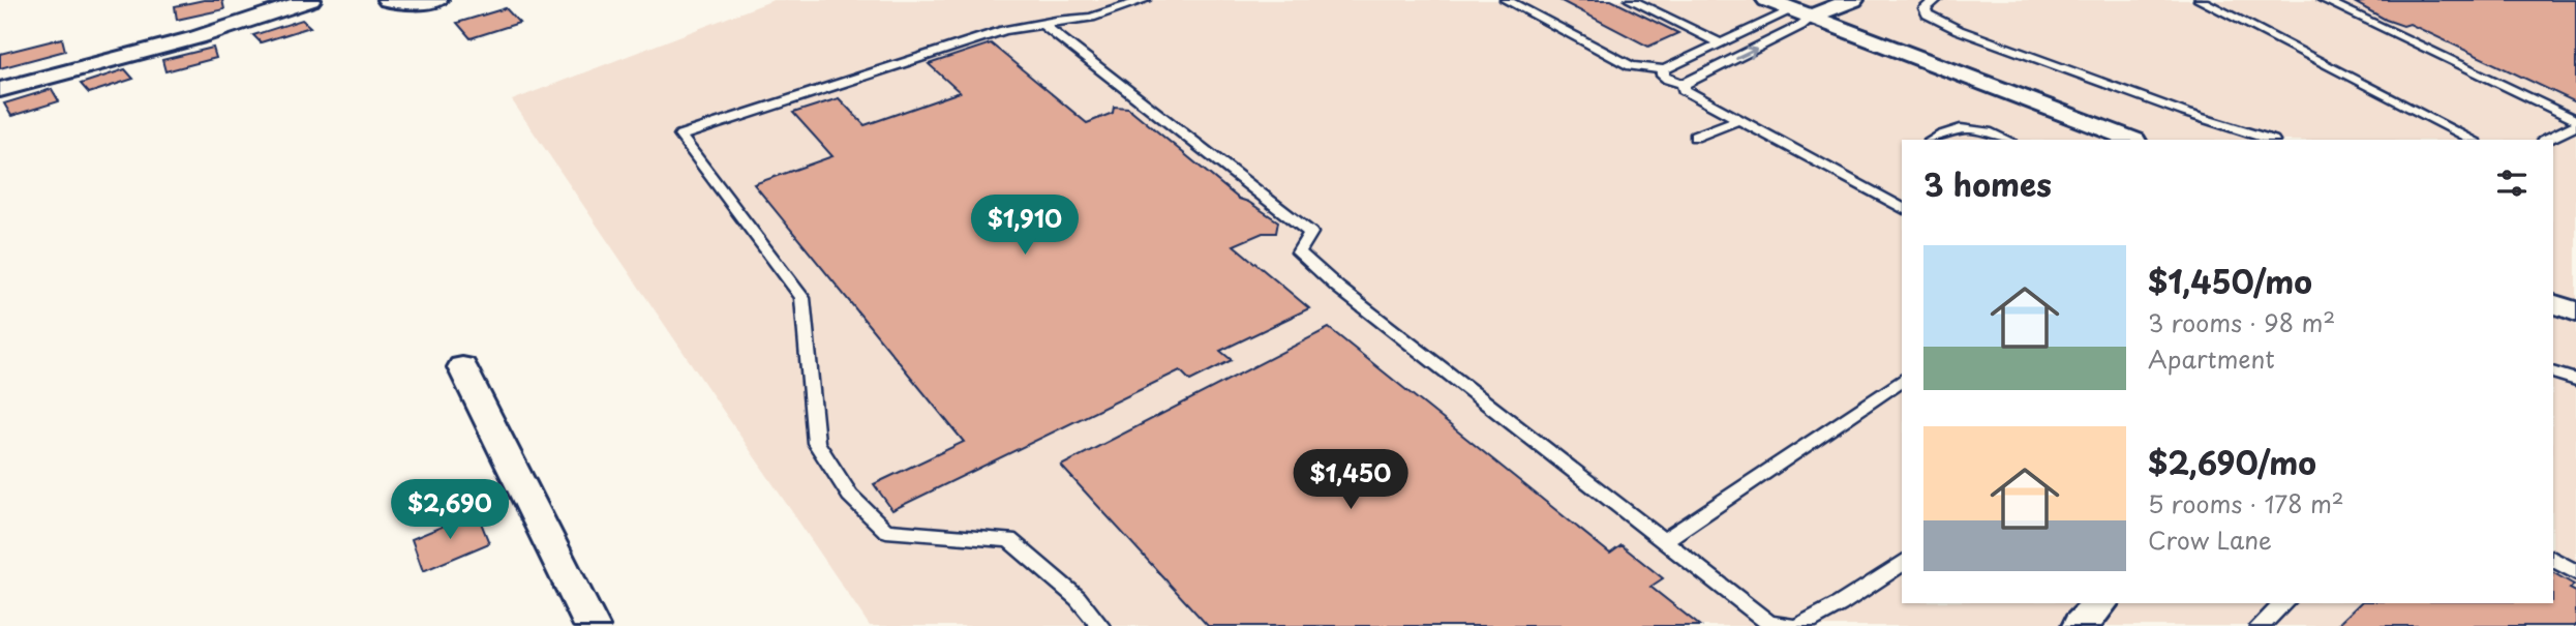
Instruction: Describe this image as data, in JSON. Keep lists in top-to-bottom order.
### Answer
{
  "page": {
    "heading": "3 homes",
    "price": ["$1,910", "$1,450", "$2,690"],
    "list": [
      {
        "name": "$1,450/mo",
        "note": "3 rooms · 98 m² · Apartment"
      },
      {
        "name": "$2,690/mo",
        "note": "5 rooms · 178 m² · Crow Lane"
      }
    ]
  }
}
